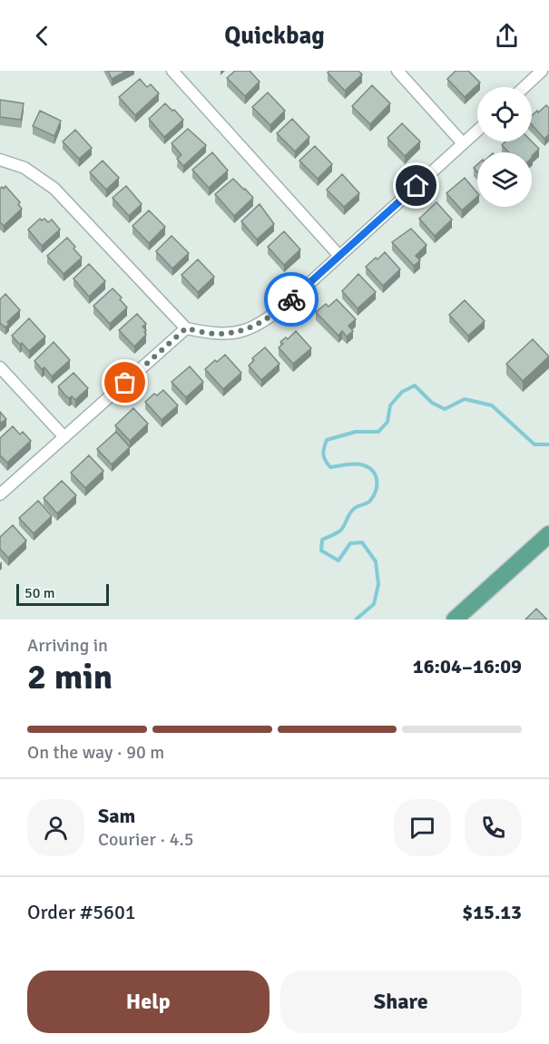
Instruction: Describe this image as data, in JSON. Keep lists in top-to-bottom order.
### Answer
{
  "scale_bar": "50 m",
  "page": {
    "header": "Quickbag",
    "scale": "50 m",
    "heading": ["2 min", "Arriving in", "16:04–16:09"],
    "panel": [
      "Sam",
      "Courier · 4.5",
      "Order #5601",
      "$15.13"
    ],
    "bar": "On the way · 90 m",
    "buttons": ["Help", "Share"]
  }
}
